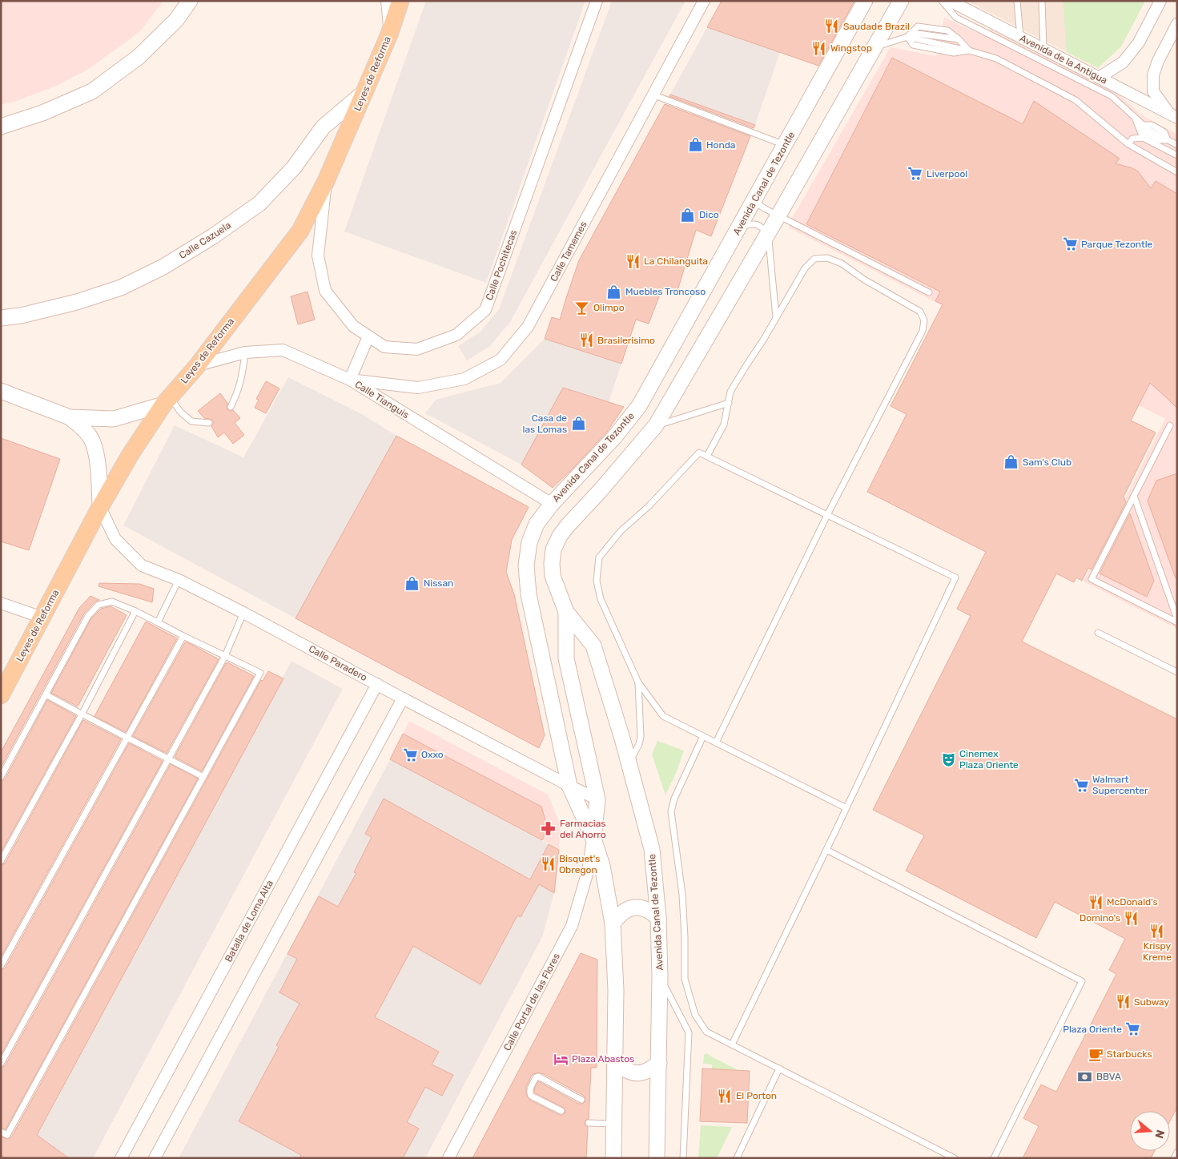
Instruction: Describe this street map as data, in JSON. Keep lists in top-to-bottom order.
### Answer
{
  "streets": {
    "main road": ["Leyes de Reforma", "Avenida Canal de Tezontle", "Calle Cazuela"],
    "street": [
      "Avenida de la Antigua",
      "Calle Tamemes",
      "Calle Pochitecas",
      "Calle Tianguis",
      "Calle Paradero",
      "Batalla de Loma Alta",
      "Calle Portal de las Flores"
    ]
  },
  "crossings": [
    ["Leyes de Reforma", "Calle Cazuela"],
    ["Leyes de Reforma", "Calle Pochitecas"],
    ["Leyes de Reforma", "Calle Tianguis"],
    ["Leyes de Reforma", "Calle Paradero"],
    ["Avenida Canal de Tezontle", "Calle Tianguis"],
    ["Avenida Canal de Tezontle", "Calle Paradero"],
    ["Avenida Canal de Tezontle", "Calle Portal de las Flores"],
    ["Calle Tamemes", "Calle Tianguis"],
    ["Calle Paradero", "Batalla de Loma Alta"]
  ],
  "places": {
    "restaurant": [
      "Saudade Brazil",
      "Wingstop",
      "La Chilanguita",
      "Brasilerisimo",
      "Bisquet's Obregon",
      "McDonald's",
      "Domino's",
      "Krispy Kreme",
      "Subway",
      "El Porton"
    ],
    "shop": [
      "Honda",
      "Dico",
      "Muebles Troncoso",
      "Casa de las Lomas",
      "Sam's Club",
      "Nissan"
    ],
    "supermarket": [
      "Liverpool",
      "Parque Tezontle",
      "Oxxo",
      "Walmart Supercenter",
      "Plaza Oriente"
    ],
    "bar": ["Olimpo"],
    "theatre": ["Cinemex Plaza Oriente"],
    "pharmacy": ["Farmacias del Ahorro"],
    "cafe": ["Starbucks"],
    "hotel": ["Plaza Abastos"],
    "bank": ["BBVA"]
  },
  "north": "right"
}
